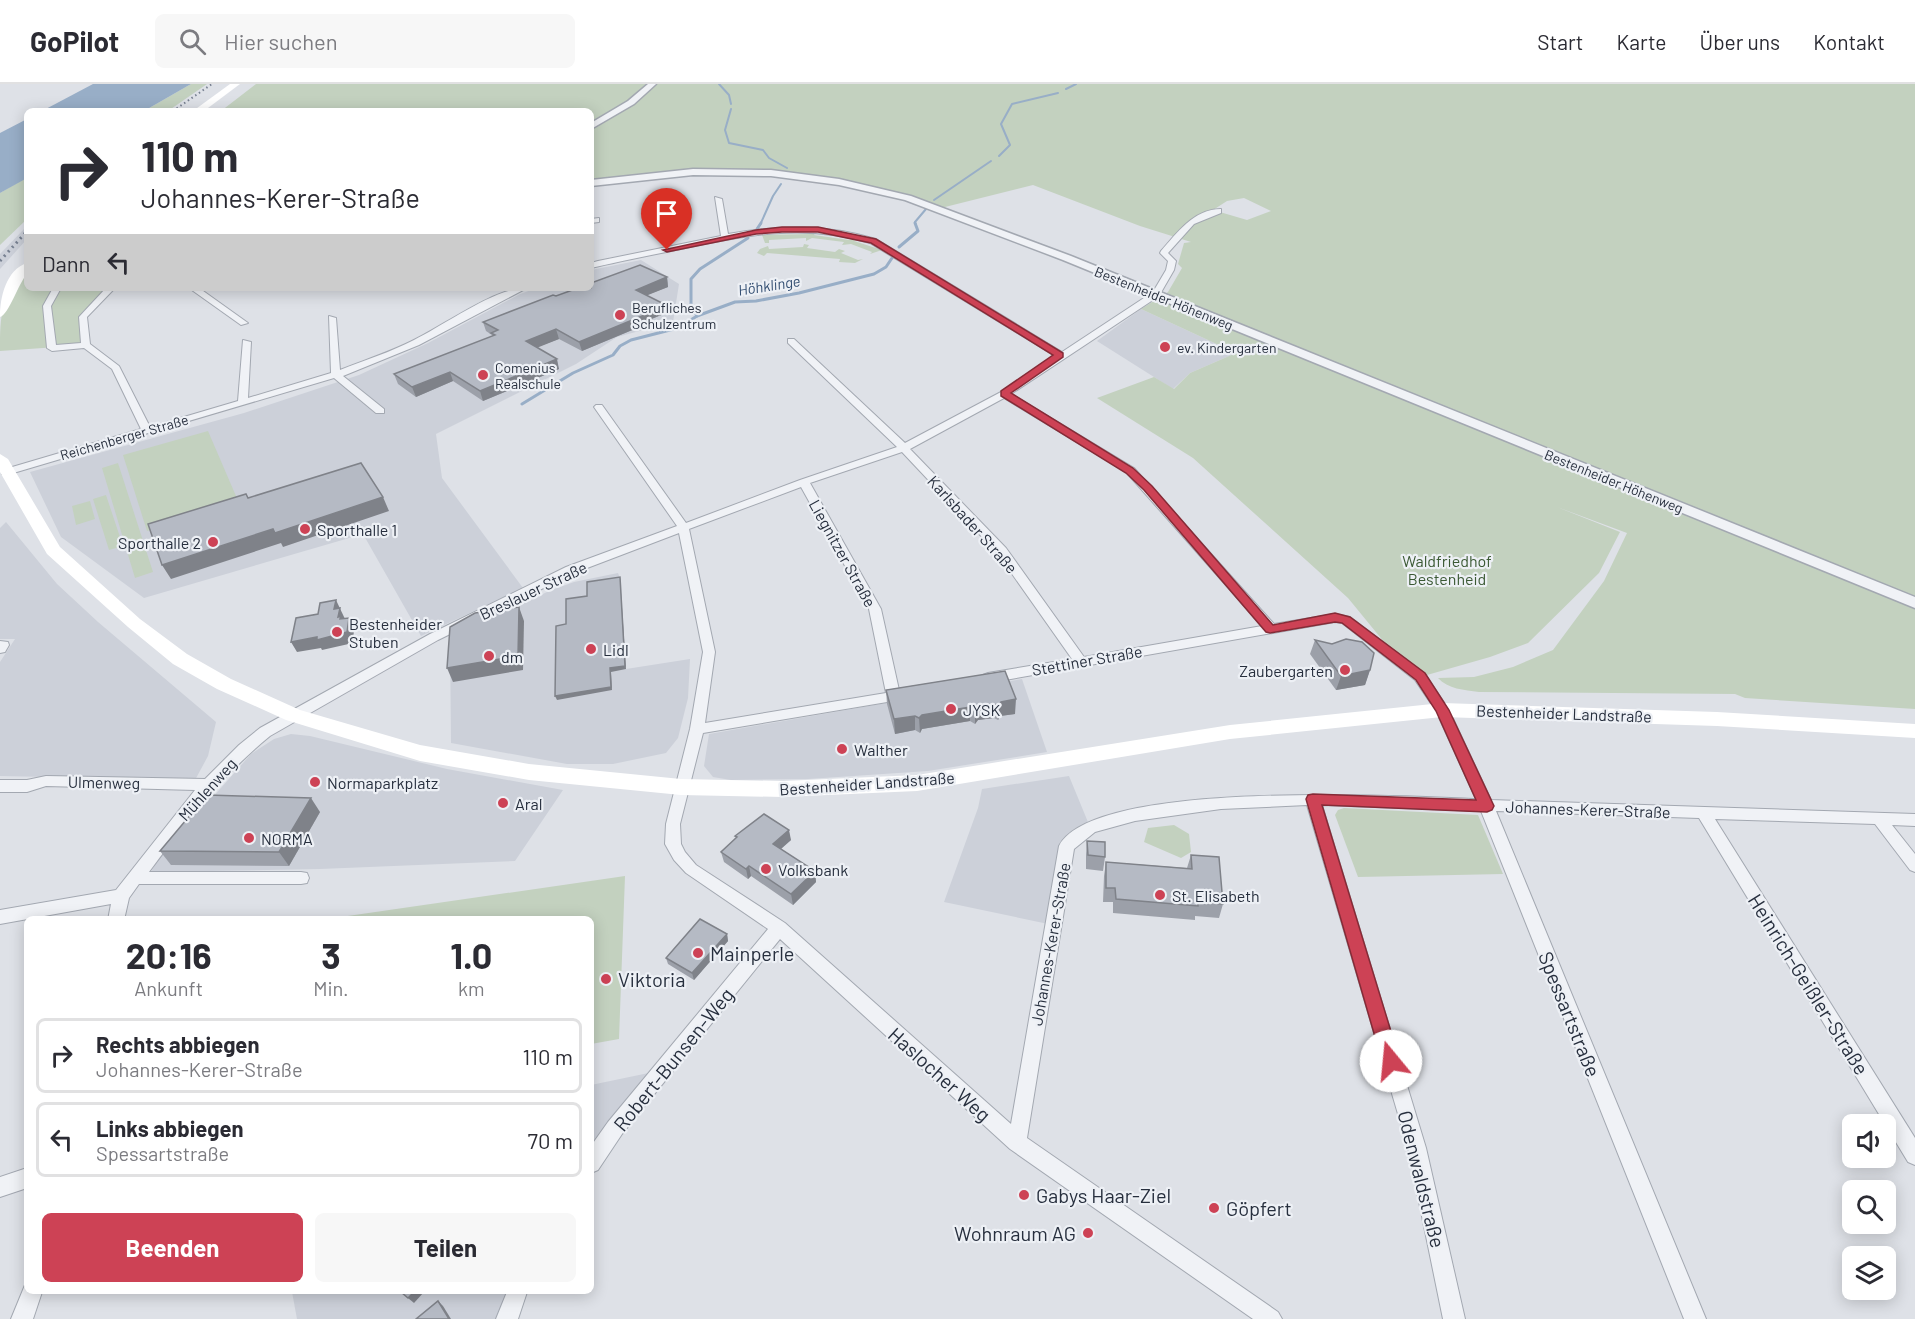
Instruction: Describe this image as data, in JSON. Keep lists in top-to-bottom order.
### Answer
{
  "streets": {
    "main road": ["Bestenheider Landstraße"],
    "street": [
      "Bestenheider Höhenweg",
      "Reichenberger Straße",
      "Karlsbader Straße",
      "Liegnitzer Straße",
      "Breslauer Straße",
      "Stettiner Straße",
      "Ulmenweg",
      "Mühlenweg",
      "Johannes-Kerer-Straße",
      "Heinrich-Geißler-Straße",
      "Spessartstraße",
      "Robert-Bunsen-Weg",
      "Haslocher Weg",
      "Odenwaldstraße"
    ]
  },
  "crossings": [
    ["Bestenheider Höhenweg", "Breslauer Straße"],
    ["Reichenberger Straße", "Bestenheider Landstraße"],
    ["Karlsbader Straße", "Breslauer Straße"],
    ["Karlsbader Straße", "Stettiner Straße"],
    ["Liegnitzer Straße", "Breslauer Straße"],
    ["Breslauer Straße", "Bestenheider Landstraße"],
    ["Breslauer Straße", "Mühlenweg"],
    ["Breslauer Straße", "Haslocher Weg"],
    ["Stettiner Straße", "Bestenheider Landstraße"],
    ["Stettiner Straße", "Spessartstraße"],
    ["Bestenheider Landstraße", "Mühlenweg"],
    ["Bestenheider Landstraße", "Spessartstraße"],
    ["Bestenheider Landstraße", "Haslocher Weg"],
    ["Ulmenweg", "Mühlenweg"],
    ["Johannes-Kerer-Straße", "Heinrich-Geißler-Straße"],
    ["Johannes-Kerer-Straße", "Spessartstraße"],
    ["Johannes-Kerer-Straße", "Haslocher Weg"],
    ["Johannes-Kerer-Straße", "Odenwaldstraße"],
    ["Robert-Bunsen-Weg", "Haslocher Weg"]
  ],
  "water": ["Höhklinge"],
  "parks": ["Waldfriedhof Bestenheid"],
  "places": [
    "Berufliches Schulzentrum",
    "ev. Kindergarten",
    "Comenius Realschule",
    "Sporthalle 1",
    "Sporthalle 2",
    "Bestenheider Stuben",
    "Lidl",
    "dm",
    "Zaubergarten",
    "JYSK",
    "Walther",
    "Normaparkplatz",
    "Aral",
    "NORMA",
    "Volksbank",
    "St. Elisabeth",
    "Mainperle",
    "Viktoria",
    "Gabys Haar-Ziel",
    "Göpfert",
    "Wohnraum AG"
  ],
  "page": {
    "header": "GoPilot",
    "search": "Hier suchen",
    "nav": [
      "Start",
      "Karte",
      "Über uns",
      "Kontakt"
    ],
    "turn": ["110 m", "Johannes-Kerer-Straße"],
    "then": "Dann",
    "eta": [
      "20:16",
      "Ankunft",
      "3",
      "Min.",
      "1.0",
      "km"
    ],
    "list": [
      {
        "name": "Rechts abbiegen",
        "note": "Johannes-Kerer-Straße",
        "value": "110 m"
      },
      {
        "name": "Links abbiegen",
        "note": "Spessartstraße",
        "value": "70 m"
      }
    ],
    "buttons": ["Beenden", "Teilen"]
  }
}
